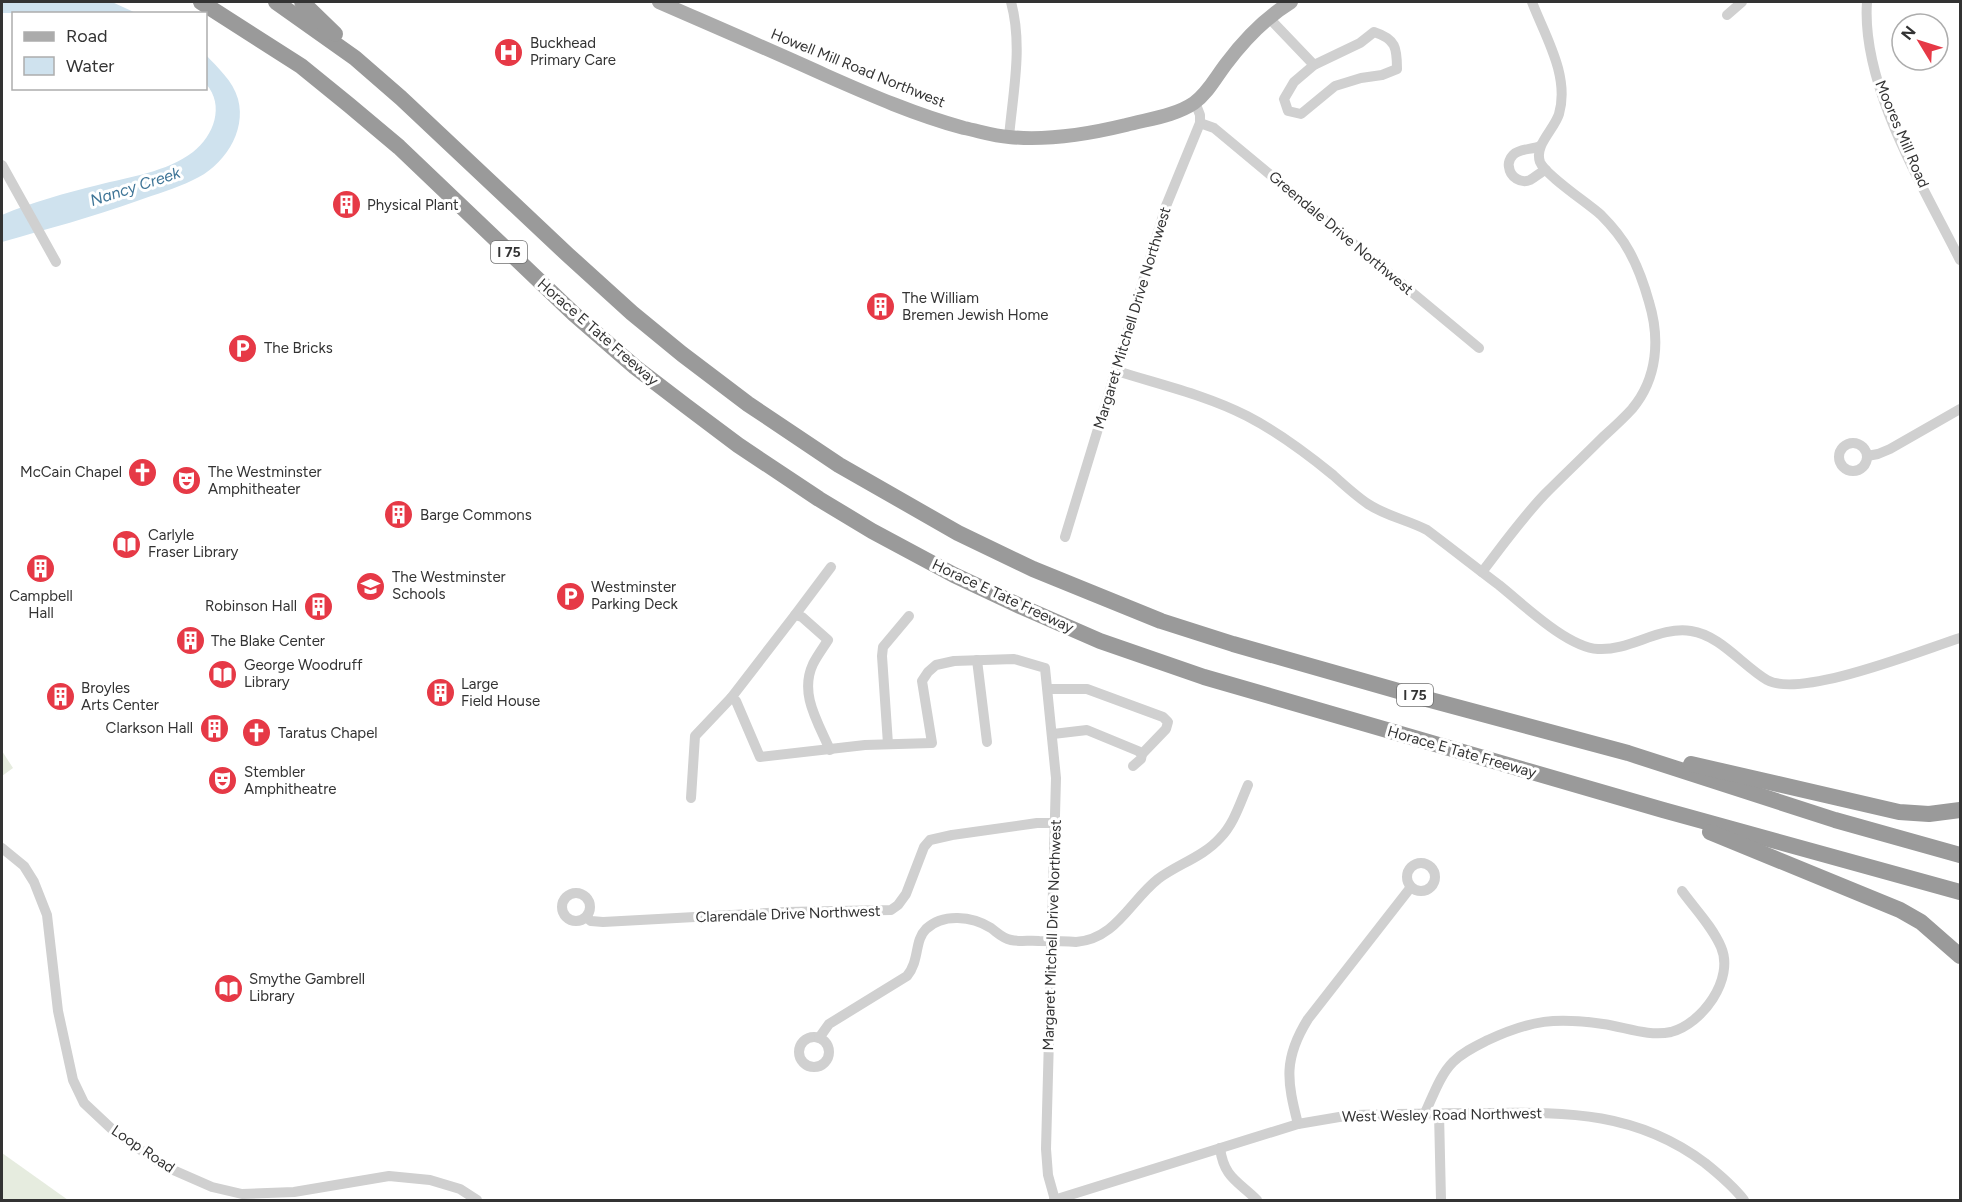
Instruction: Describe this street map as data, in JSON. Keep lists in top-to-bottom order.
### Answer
{
  "streets": {
    "highway": ["I 75", "Horace E Tate Freeway"],
    "main road": ["Howell Mill Road Northwest"],
    "street": [
      "Moores Mill Road",
      "Greendale Drive Northwest",
      "Margaret Mitchell Drive Northwest",
      "Clarendale Drive Northwest",
      "West Wesley Road Northwest",
      "Loop Road"
    ]
  },
  "crossings": [
    ["Greendale Drive Northwest", "Margaret Mitchell Drive Northwest"],
    ["Margaret Mitchell Drive Northwest", "Clarendale Drive Northwest"],
    ["Margaret Mitchell Drive Northwest", "West Wesley Road Northwest"]
  ],
  "water": ["Nancy Creek"],
  "places": {
    "hospital": ["Buckhead Primary Care"],
    "building": [
      "Physical Plant",
      "The William Bremen Jewish Home",
      "Barge Commons",
      "Campbell Hall",
      "Robinson Hall",
      "The Blake Center",
      "Large Field House",
      "Broyles Arts Center",
      "Clarkson Hall"
    ],
    "parking": ["The Bricks", "Westminster Parking Deck"],
    "church": ["McCain Chapel", "Taratus Chapel"],
    "theatre": ["The Westminster Amphitheater", "Stembler Amphitheatre"],
    "library": ["Carlyle Fraser Library", "George Woodruff Library", "Smythe Gambrell Library"],
    "school or university": ["The Westminster Schools"]
  },
  "legend": ["Road", "Water"],
  "north": "top left"
}
